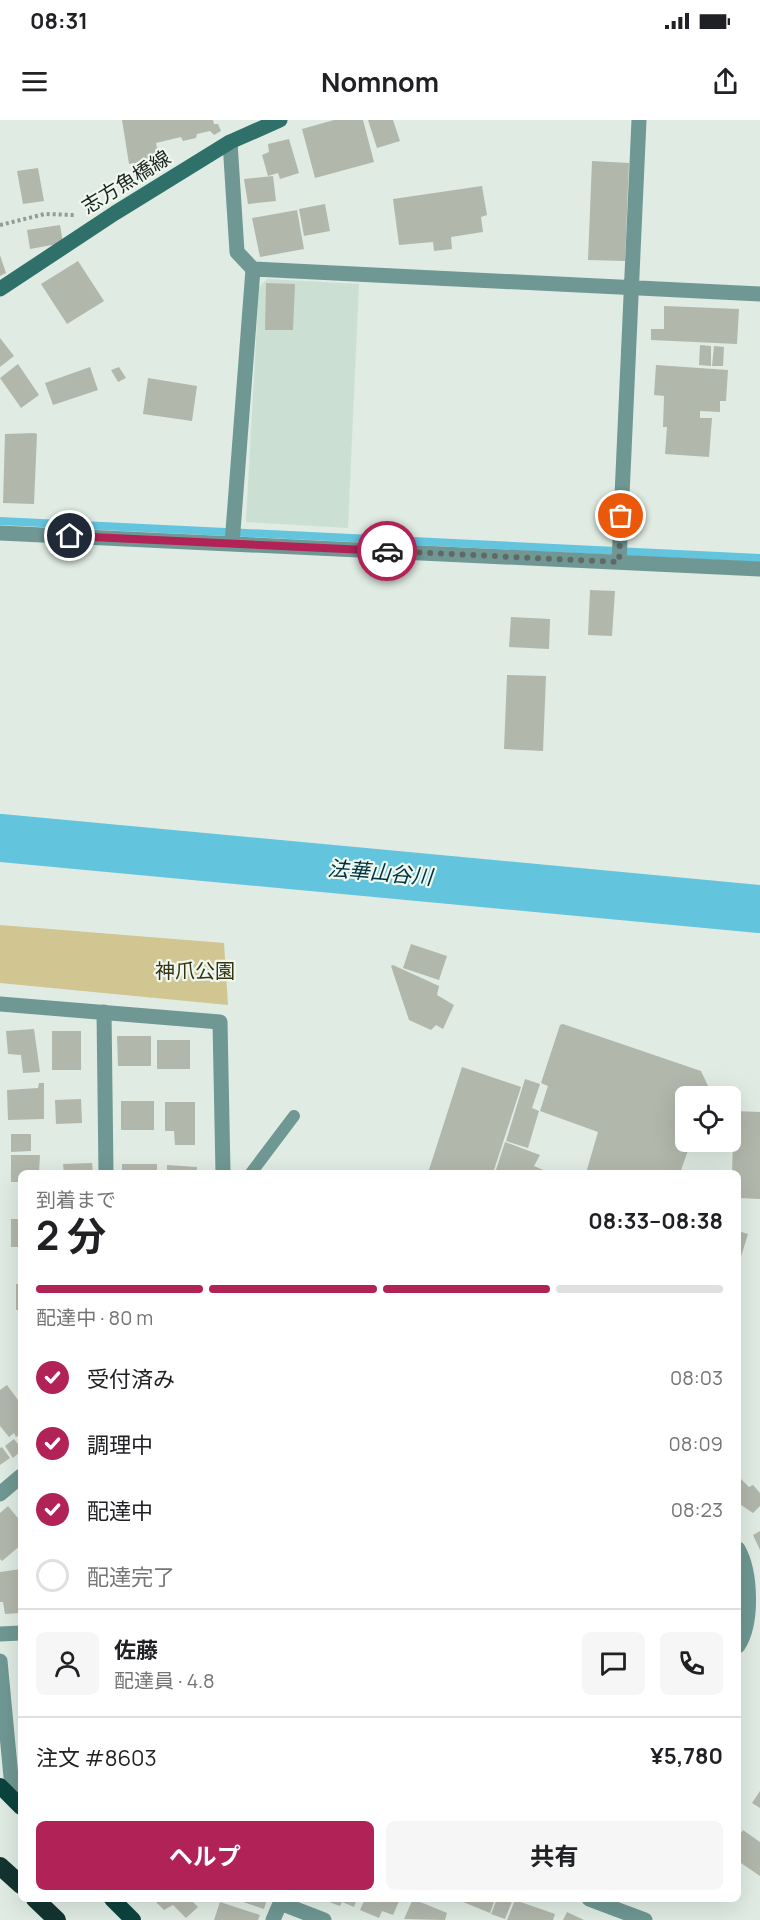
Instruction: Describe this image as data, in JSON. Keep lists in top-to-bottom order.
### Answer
{
  "streets": {
    "main road": ["志方魚橋線"]
  },
  "water": ["法華山谷川"],
  "parks": ["神爪公園"],
  "page": {
    "status": "08:31",
    "header": "Nomnom",
    "heading": ["2 分", "到着まで", "08:33–08:38"],
    "panel": [
      "佐藤",
      "配達員 · 4.8",
      "注文 #8603",
      "¥5,780"
    ],
    "bar": "配達中 · 80 m",
    "list": [
      ["受付済み", "08:03"],
      ["調理中", "08:09"],
      ["配達中", "08:23"],
      "配達完了"
    ],
    "buttons": ["ヘルプ", "共有"]
  }
}
